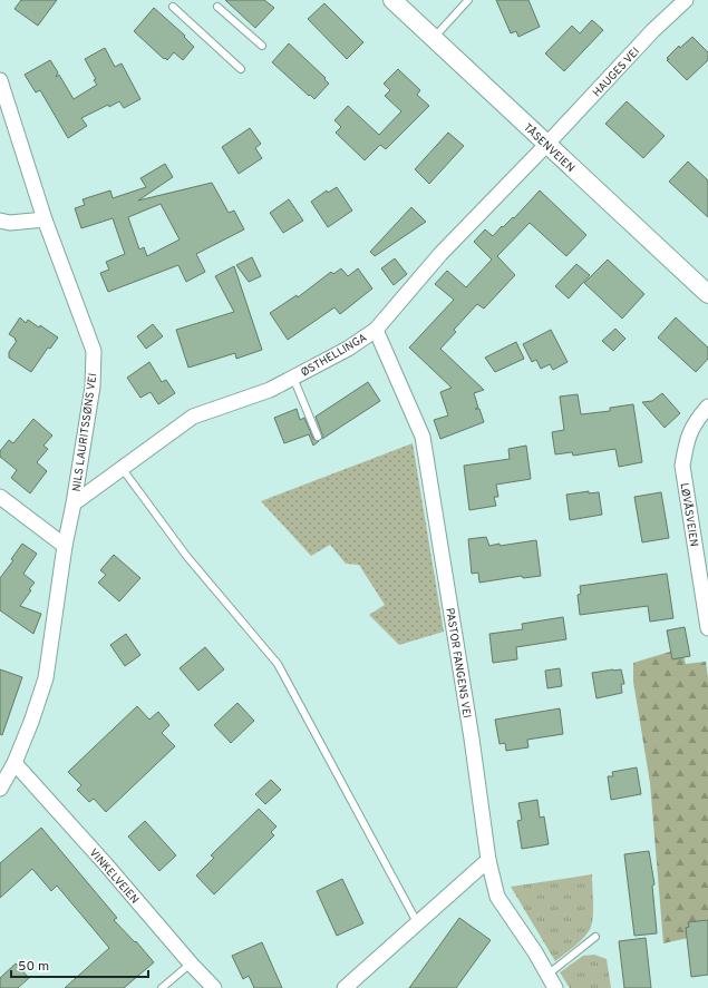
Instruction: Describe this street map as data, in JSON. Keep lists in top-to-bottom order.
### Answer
{
  "streets": {
    "street": [
      "HAUGES VEI",
      "TÅSENVEIEN",
      "ØSTHELLINGA",
      "NILS LAURITSSØNS VEI",
      "LØVÅSVEIEN",
      "PASTOR FANGENS VEI",
      "VINKELVEIEN"
    ]
  },
  "crossings": [
    ["HAUGES VEI", "TÅSENVEIEN"],
    ["HAUGES VEI", "ØSTHELLINGA"],
    ["TÅSENVEIEN", "ØSTHELLINGA"],
    ["ØSTHELLINGA", "NILS LAURITSSØNS VEI"],
    ["ØSTHELLINGA", "PASTOR FANGENS VEI"],
    ["NILS LAURITSSØNS VEI", "VINKELVEIEN"]
  ],
  "scale_bar": "50 m"
}
